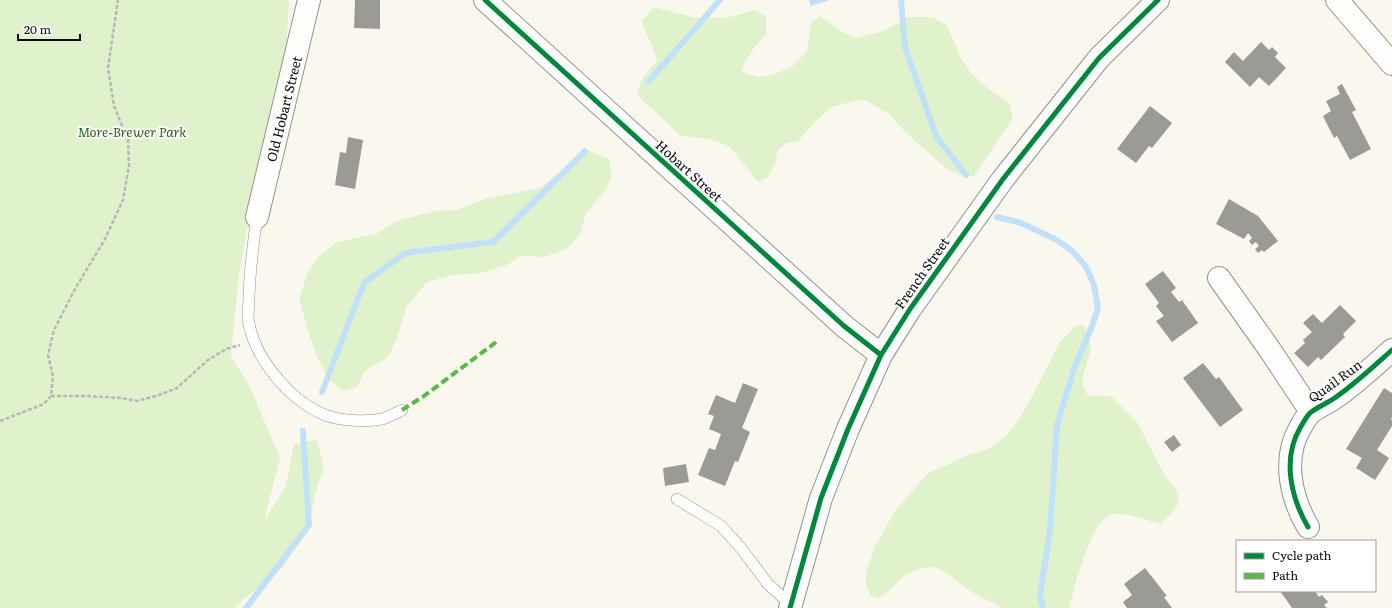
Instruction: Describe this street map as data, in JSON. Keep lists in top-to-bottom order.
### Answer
{
  "streets": {
    "street": [
      "Old Hobart Street",
      "Hobart Street",
      "French Street",
      "Quail Run"
    ]
  },
  "crossings": [
    ["Hobart Street", "French Street"]
  ],
  "parks": ["More-Brewer Park"],
  "legend": ["Cycle path", "Path"],
  "scale_bar": "20 m"
}
